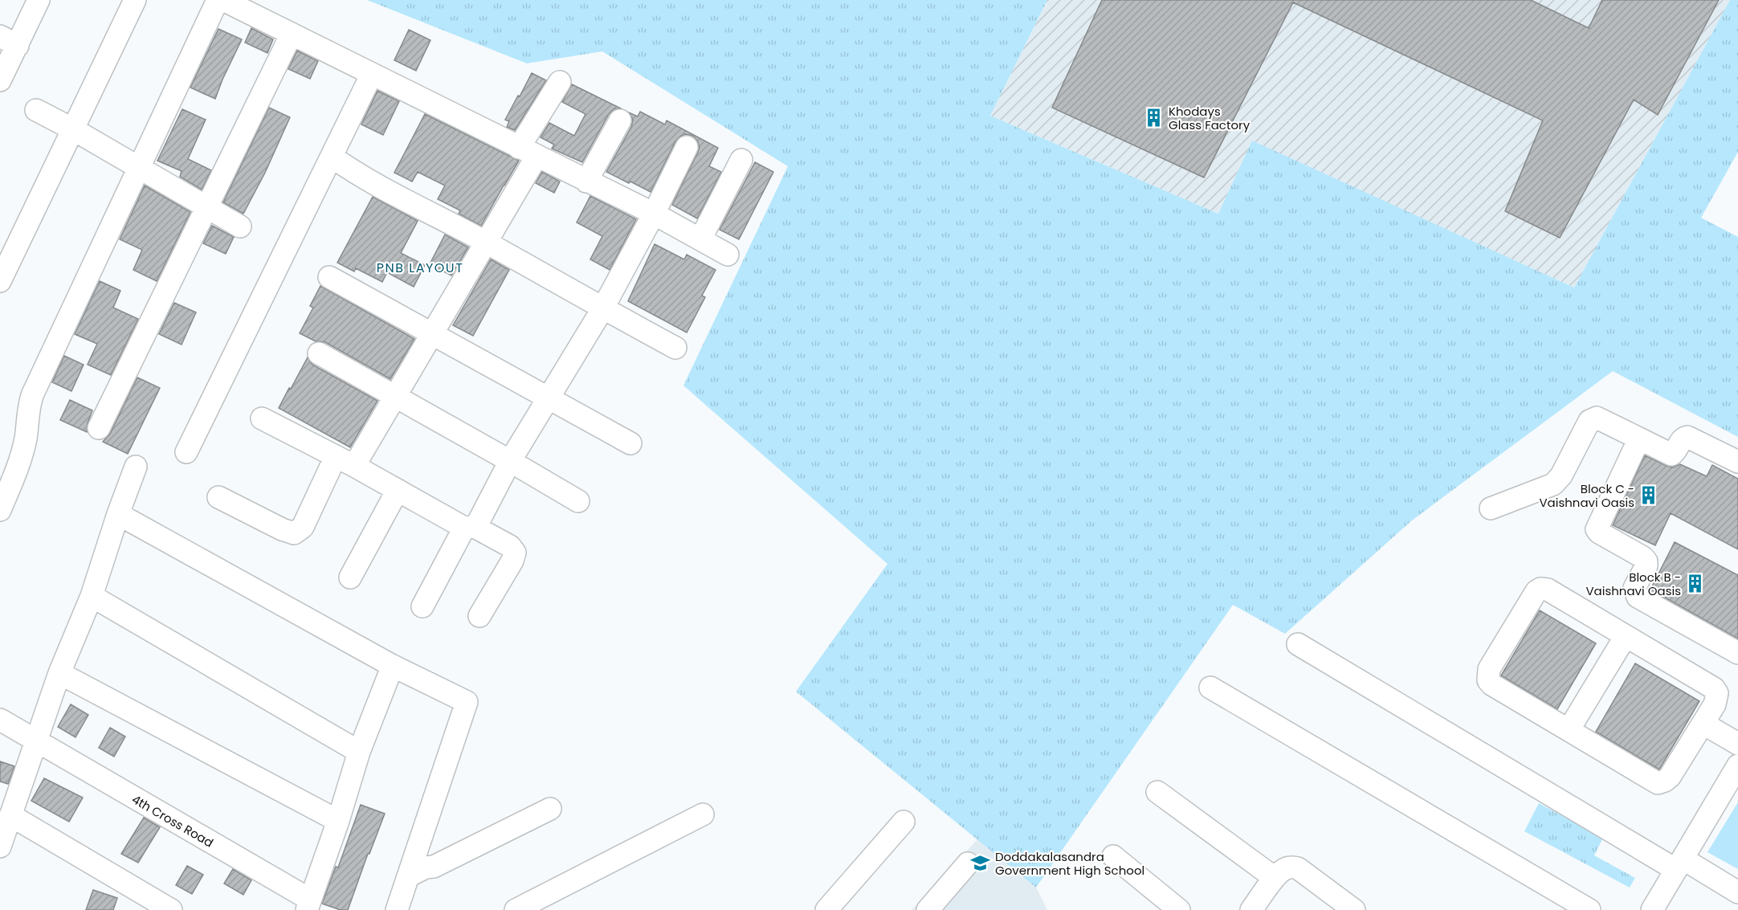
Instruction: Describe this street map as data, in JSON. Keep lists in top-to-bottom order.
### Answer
{
  "streets": {
    "street": ["4th Cross Road"]
  },
  "districts": ["PNB LAYOUT"],
  "places": {
    "building": ["Khodays Glass Factory", "Block C - Vaishnavi Oasis", "Block B - Vaishnavi Oasis"],
    "school or university": ["Doddakalasandra Government High School"]
  }
}
